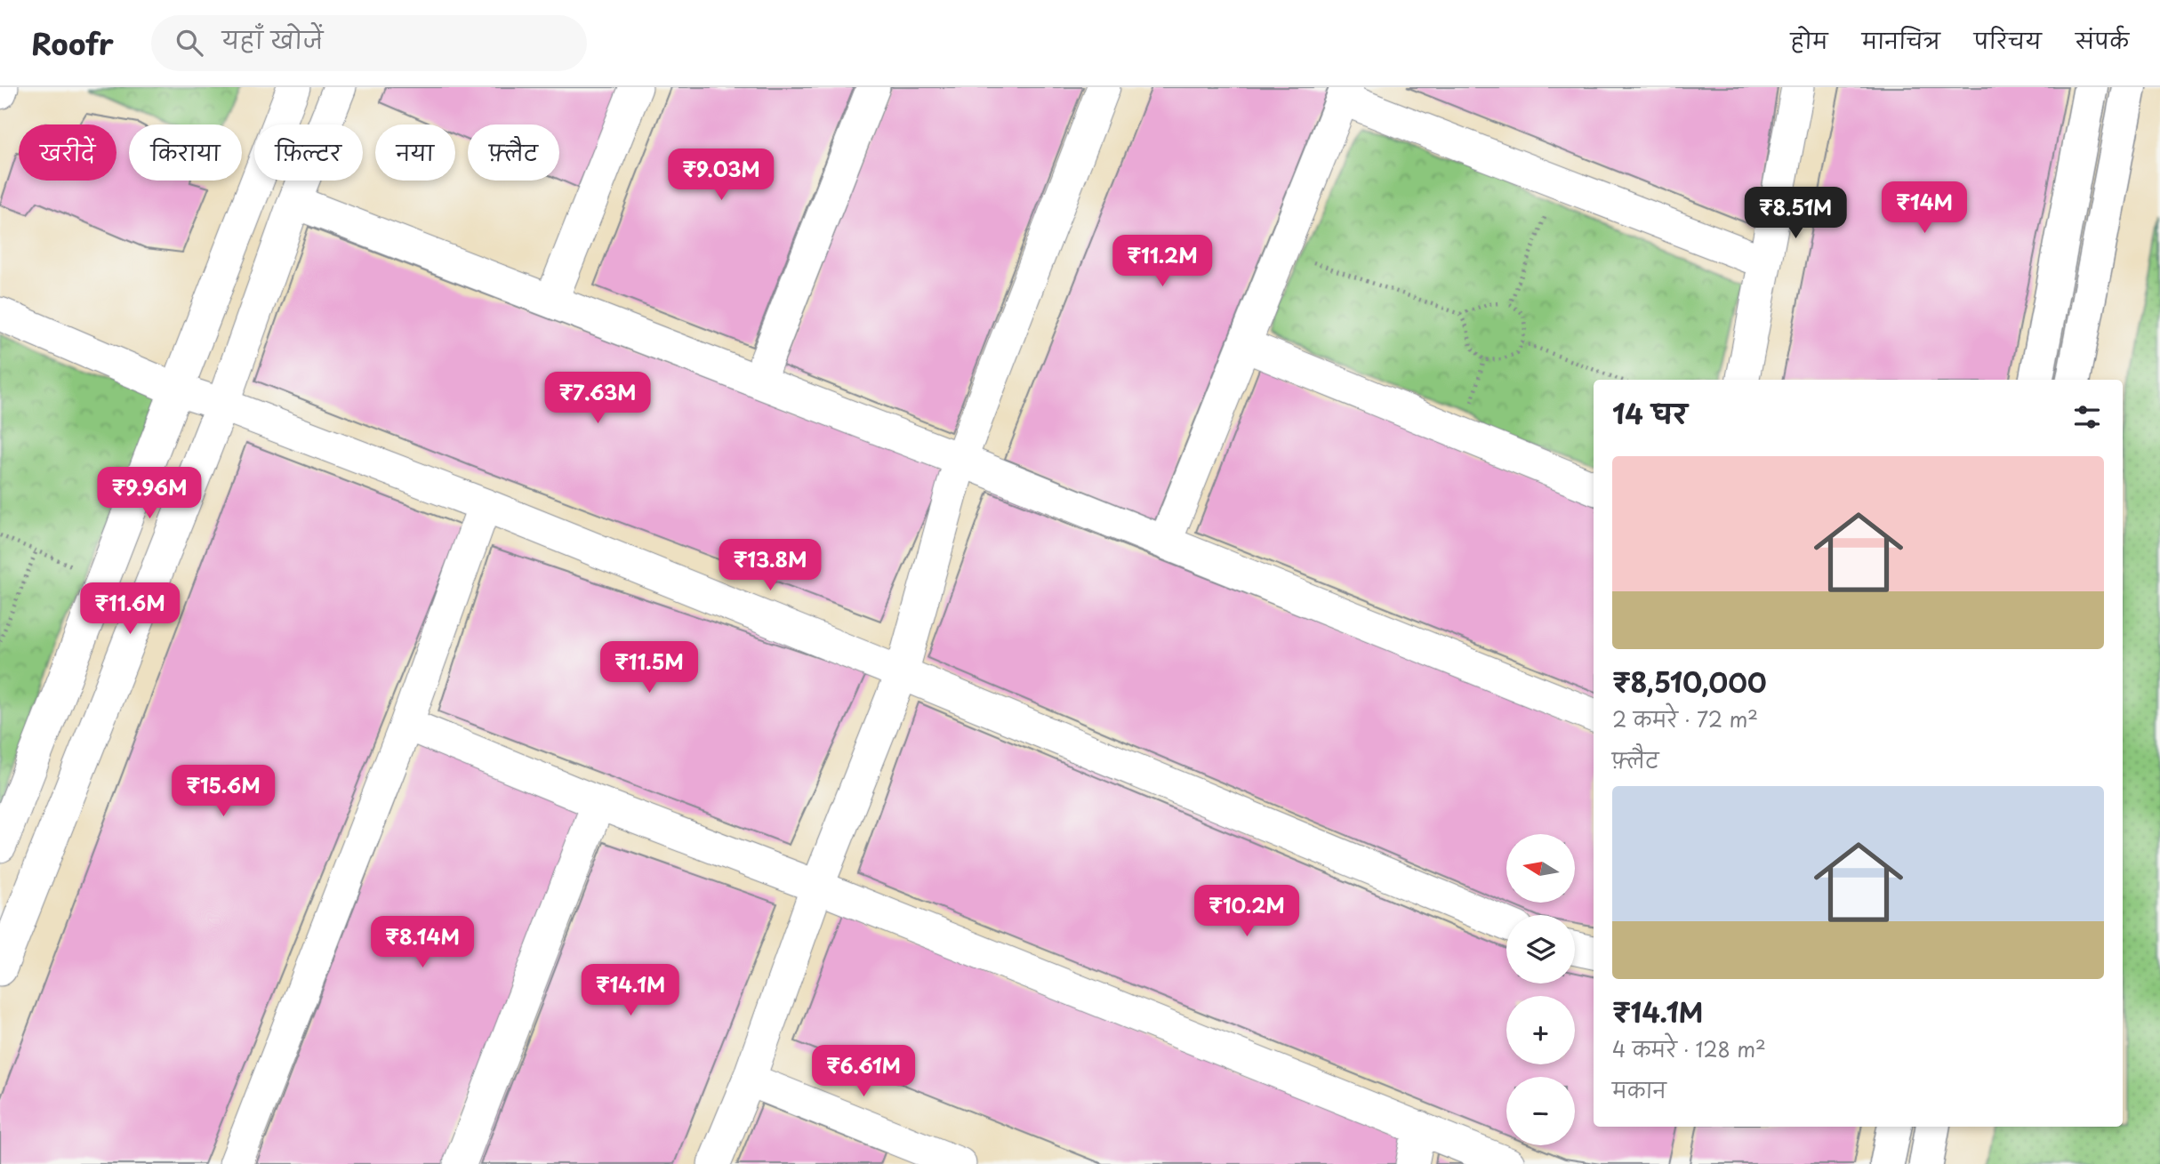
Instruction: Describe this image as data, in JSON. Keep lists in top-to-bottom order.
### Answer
{
  "north": "left",
  "page": {
    "header": "Roofr",
    "search": "यहाँ खोजें",
    "nav": [
      "होम",
      "मानचित्र",
      "परिचय",
      "संपर्क"
    ],
    "chip": [
      "खरीदें",
      "किराया",
      "फ़िल्टर",
      "नया",
      "फ़्लैट"
    ],
    "price": [
      "₹9.03M",
      "₹14M",
      "₹8.51M",
      "₹11.2M",
      "₹7.63M",
      "₹9.96M",
      "₹13.8M",
      "₹11.6M",
      "₹11.5M",
      "₹15.6M",
      "₹10.2M",
      "₹8.14M",
      "₹14.1M",
      "₹6.61M"
    ],
    "heading": "14 घर",
    "list": [
      {
        "name": "₹8,510,000",
        "note": "2 कमरे · 72 m² · फ़्लैट"
      },
      {
        "name": "₹14.1M",
        "note": "4 कमरे · 128 m² · मकान"
      }
    ],
    "map_buttons": ["+", "−"]
  }
}
